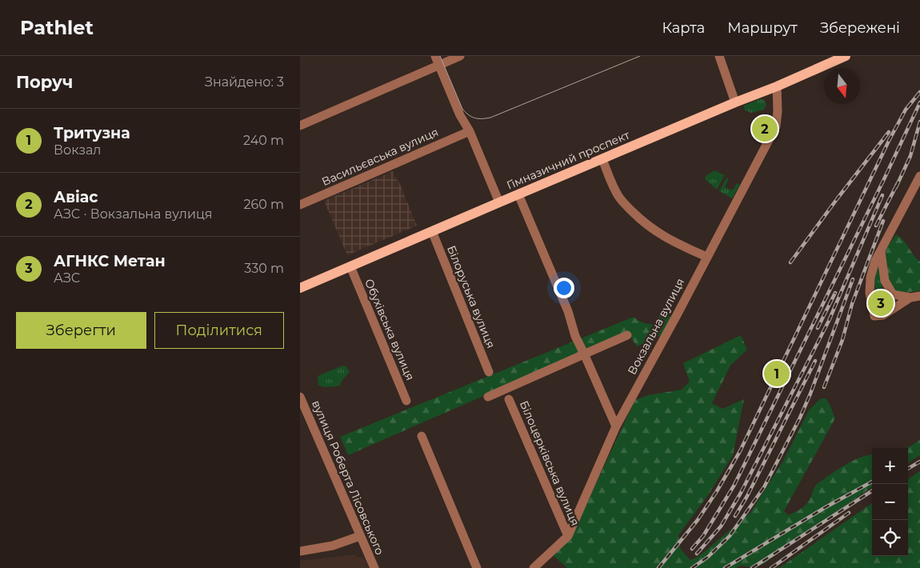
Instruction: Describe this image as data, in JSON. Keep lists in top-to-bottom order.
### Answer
{
  "streets": {
    "main road": ["Гімназичний проспект"],
    "street": [
      "Васильєвська вулиця",
      "Білоруська вулиця",
      "Вокзальна вулиця",
      "Обухівська вулиця",
      "Білоцерківська вулиця",
      "вулиця Роберта Лісовського"
    ]
  },
  "crossings": [
    ["Гімназичний проспект", "Білоруська вулиця"],
    ["Гімназичний проспект", "Вокзальна вулиця"],
    ["Гімназичний проспект", "Обухівська вулиця"],
    ["Вокзальна вулиця", "Білоцерківська вулиця"]
  ],
  "north": "bottom",
  "page": {
    "header": "Pathlet",
    "nav": ["Карта", "Маршрут", "Збережені"],
    "heading": ["Поруч", "Знайдено: 3"],
    "list": [
      {
        "mark": "1",
        "name": "Тритузна",
        "note": "Вокзал",
        "value": "240 m"
      },
      {
        "mark": "2",
        "name": "Авіас",
        "note": "АЗС · Вокзальна вулиця",
        "value": "260 m"
      },
      {
        "mark": "3",
        "name": "АГНКС Метан",
        "note": "АЗС",
        "value": "330 m"
      }
    ],
    "pins": ["2", "3", "1"],
    "buttons": ["Зберегти", "Поділитися"],
    "map_buttons": ["+", "−"]
  }
}
